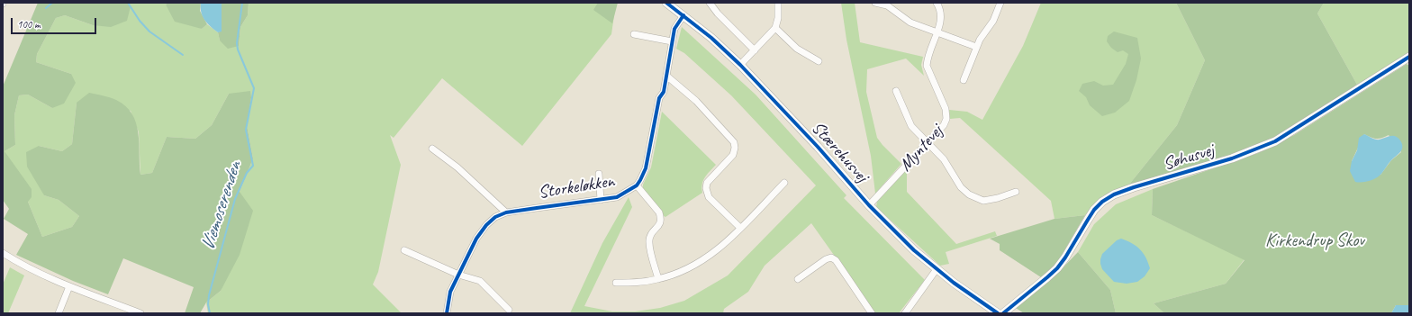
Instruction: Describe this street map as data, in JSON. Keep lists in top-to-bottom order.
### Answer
{
  "streets": {
    "street": [
      "Myntevej",
      "Stærehusvej",
      "Søhusvej",
      "Storkeløkken"
    ]
  },
  "crossings": [
    ["Myntevej", "Stærehusvej"],
    ["Stærehusvej", "Storkeløkken"]
  ],
  "water": ["Viemoserenden"],
  "parks": ["Kirkendrup Skov"],
  "scale_bar": "100 m"
}
